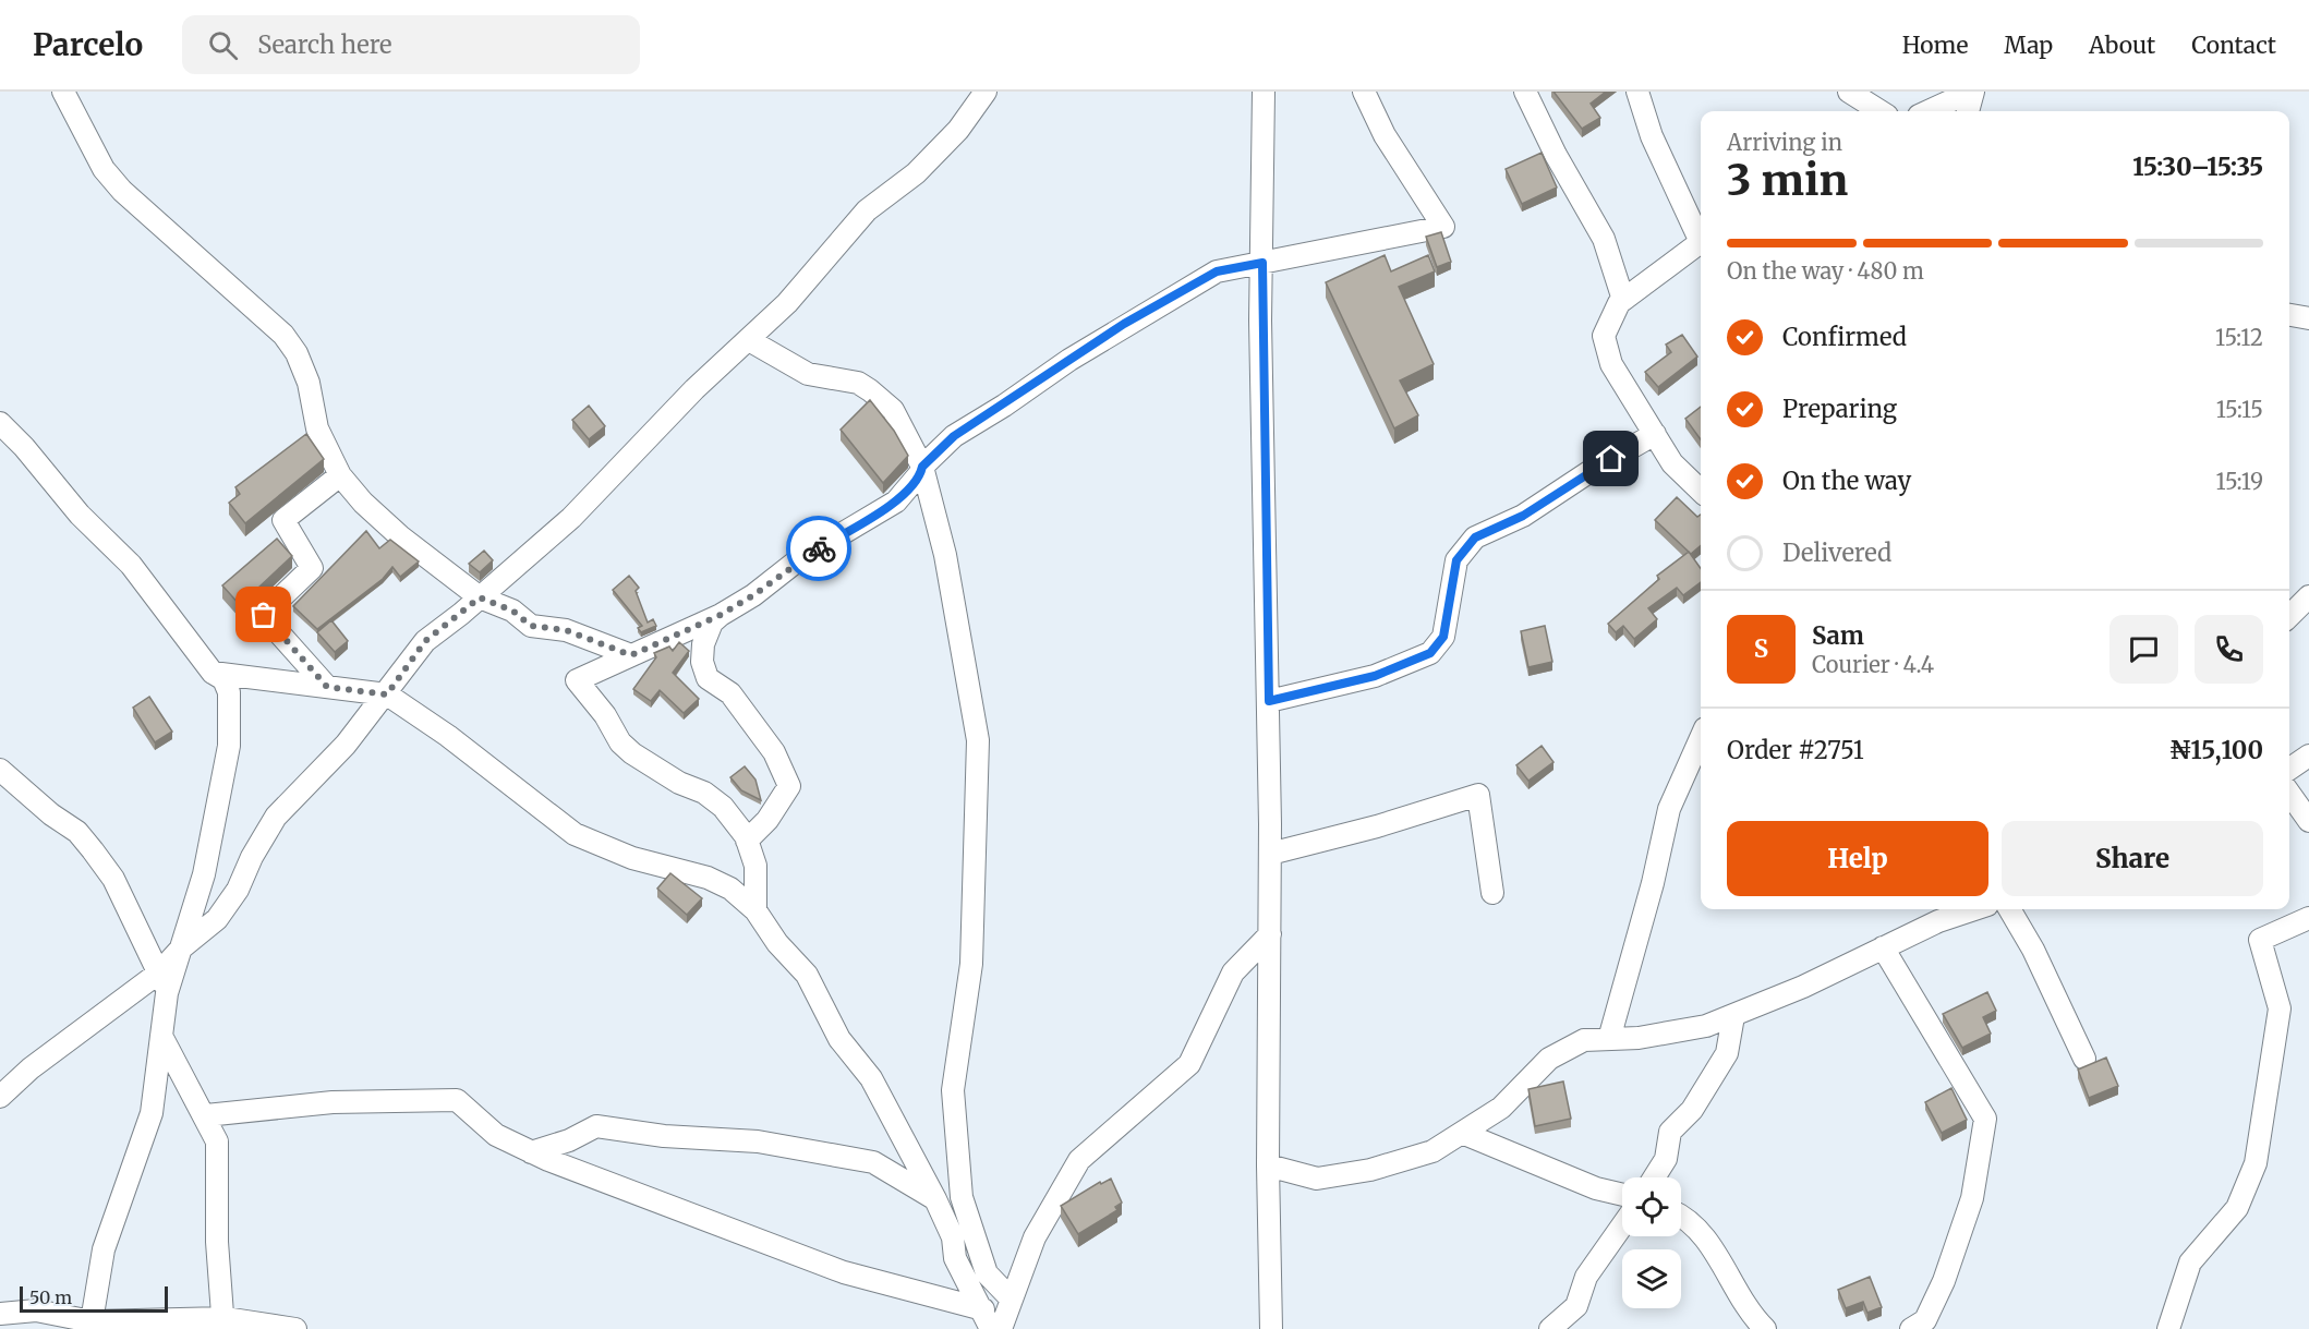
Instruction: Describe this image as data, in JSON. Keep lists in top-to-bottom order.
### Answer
{
  "scale_bar": "50 m",
  "page": {
    "header": "Parcelo",
    "search": "Search here",
    "nav": [
      "Home",
      "Map",
      "About",
      "Contact"
    ],
    "heading": ["3 min", "Arriving in", "15:30–15:35"],
    "panel": [
      "Sam",
      "Courier · 4.4",
      "Order #2751",
      "₦15,100"
    ],
    "bar": "On the way · 480 m",
    "list": [
      ["Confirmed", "15:12"],
      ["Preparing", "15:15"],
      ["On the way", "15:19"],
      "Delivered"
    ],
    "round": "S",
    "buttons": ["Help", "Share"],
    "scale": "50 m"
  }
}
